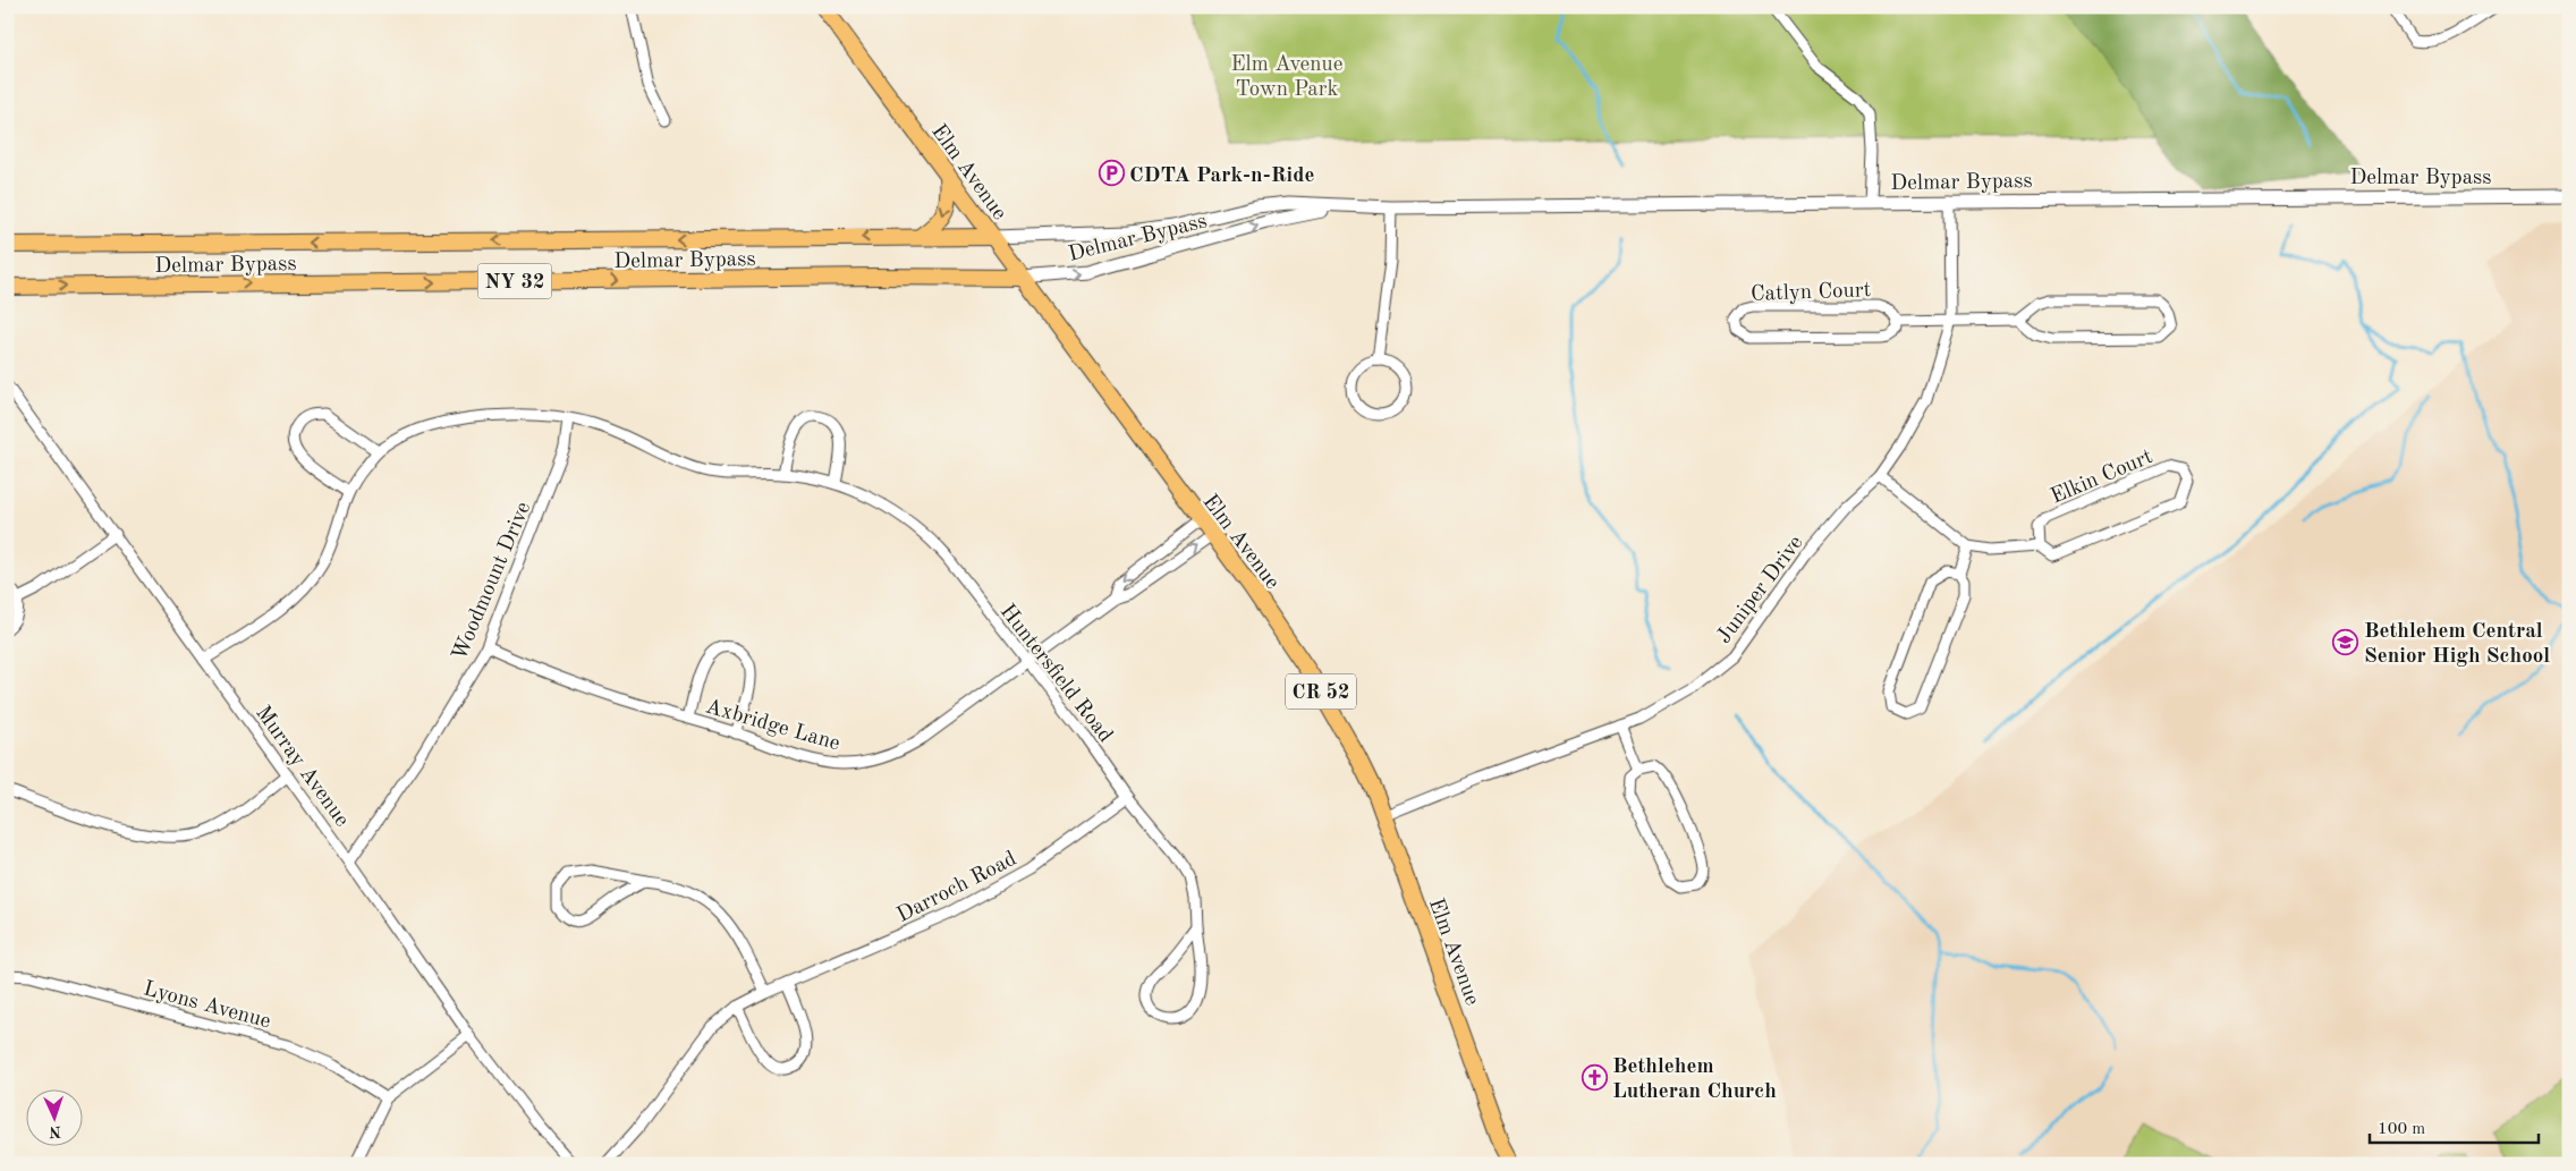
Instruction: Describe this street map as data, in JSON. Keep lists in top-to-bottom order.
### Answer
{
  "streets": {
    "main road": [
      "Elm Avenue",
      "Delmar Bypass",
      "NY 32",
      "CR 52"
    ],
    "street": [
      "Catlyn Court",
      "Elkin Court",
      "Woodmount Drive",
      "Juniper Drive",
      "Huntersfield Road",
      "Axbridge Lane",
      "Murray Avenue",
      "Darroch Road",
      "Lyons Avenue"
    ]
  },
  "crossings": [
    ["Elm Avenue", "Delmar Bypass"],
    ["Elm Avenue", "Juniper Drive"],
    ["Elm Avenue", "Axbridge Lane"],
    ["Delmar Bypass", "Juniper Drive"],
    ["Woodmount Drive", "Huntersfield Road"],
    ["Woodmount Drive", "Axbridge Lane"],
    ["Woodmount Drive", "Murray Avenue"],
    ["Huntersfield Road", "Axbridge Lane"],
    ["Huntersfield Road", "Murray Avenue"],
    ["Huntersfield Road", "Darroch Road"]
  ],
  "parks": ["Elm Avenue Town Park"],
  "places": {
    "parking": ["CDTA Park-n-Ride"],
    "school or university": ["Bethlehem Central Senior High School"],
    "church": ["Bethlehem Lutheran Church"]
  },
  "scale_bar": "100 m",
  "north": "bottom"
}
